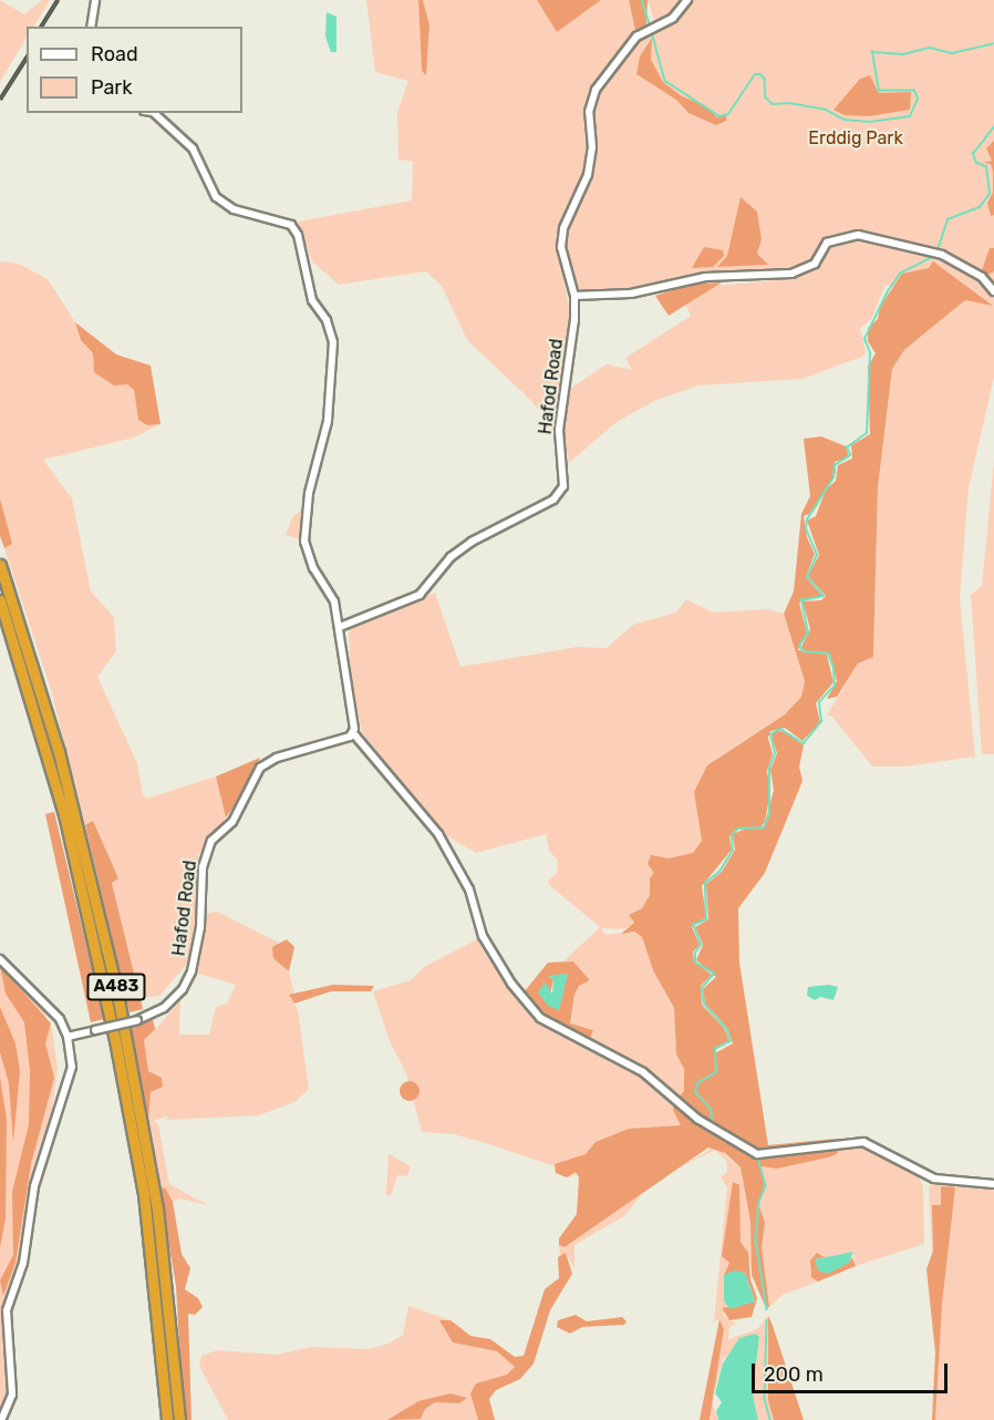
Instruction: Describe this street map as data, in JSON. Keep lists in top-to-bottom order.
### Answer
{
  "streets": {
    "highway": ["A483"],
    "street": ["Hafod Road"]
  },
  "parks": ["Erddig Park"],
  "legend": ["Road", "Park"],
  "scale_bar": "200 m"
}
